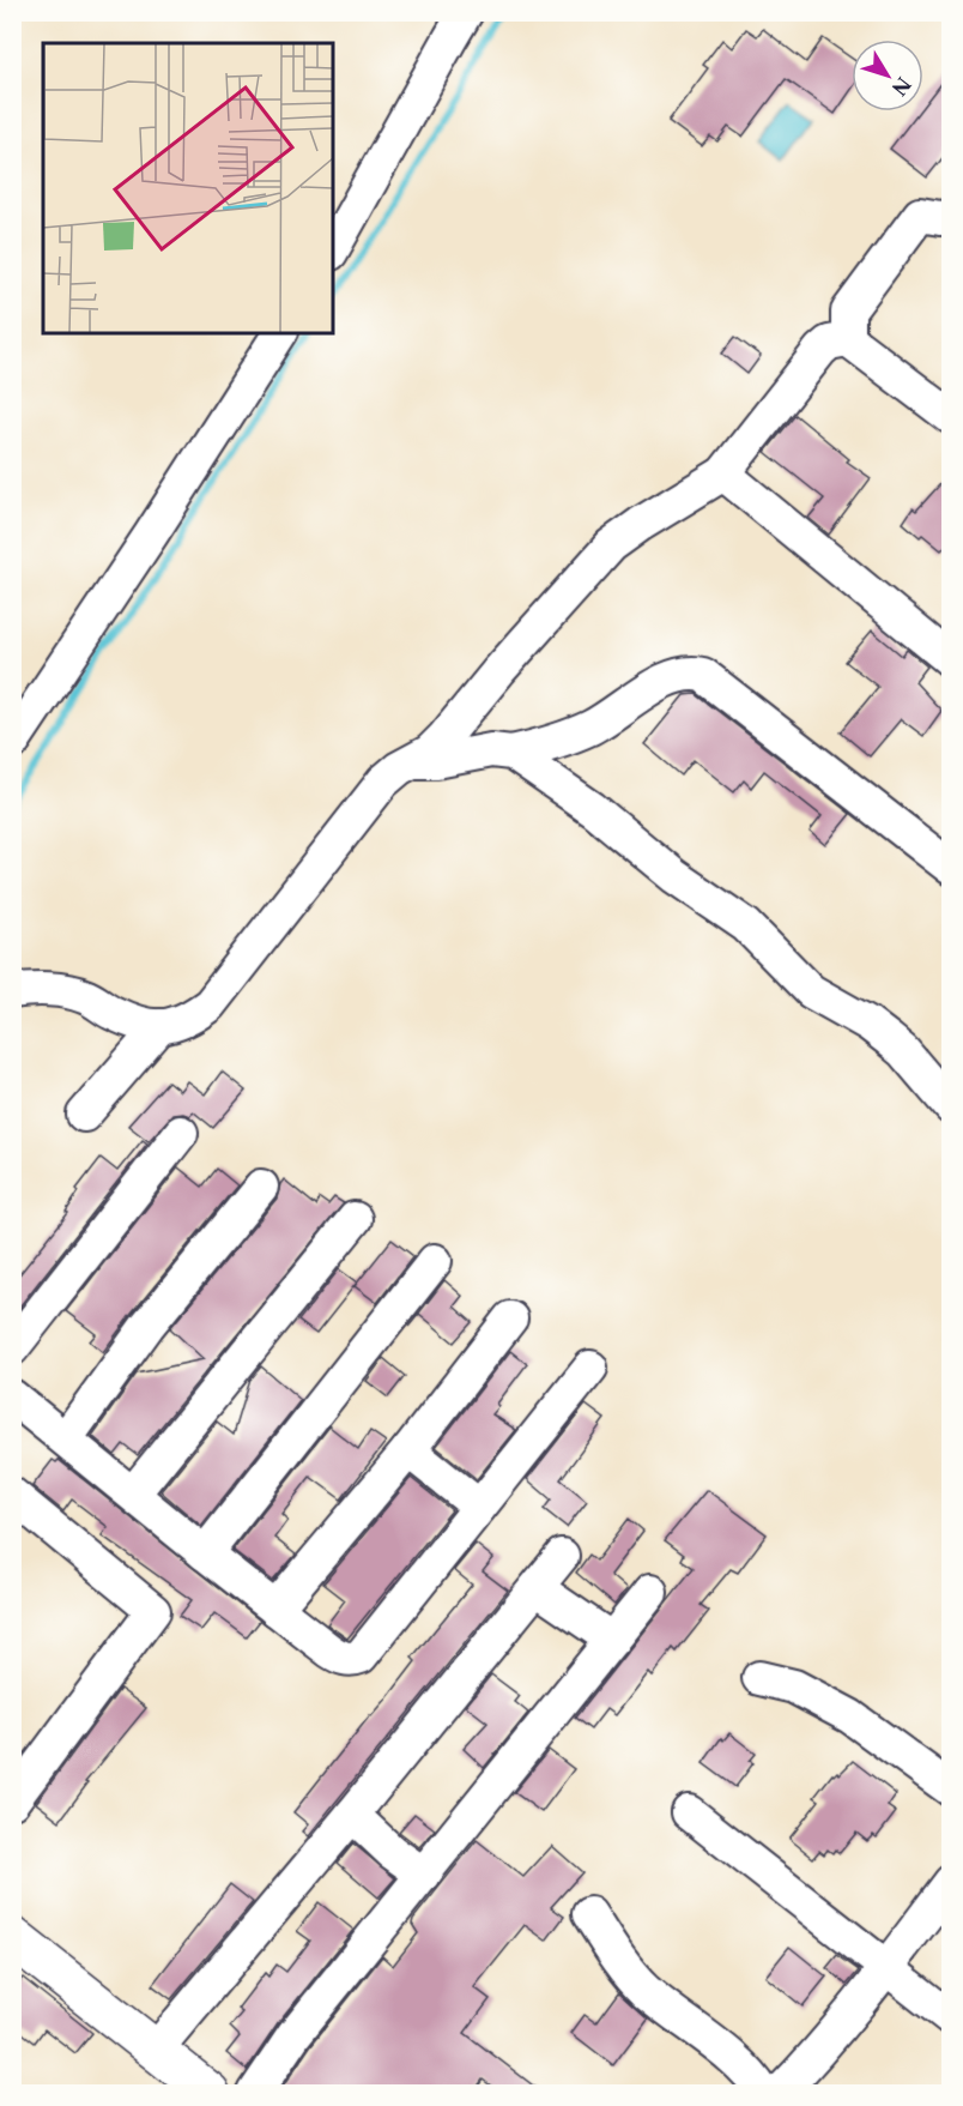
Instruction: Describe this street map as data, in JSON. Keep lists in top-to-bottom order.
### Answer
{
  "north": "bottom right"
}
